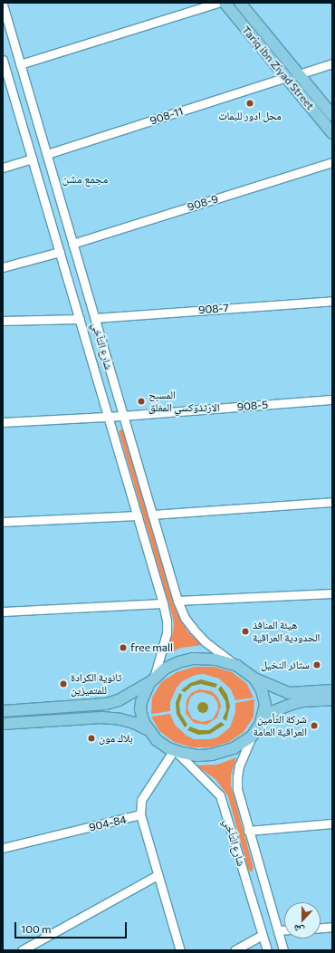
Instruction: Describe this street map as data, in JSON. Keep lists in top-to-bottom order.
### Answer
{
  "streets": {
    "main road": ["Tariq ibn Ziyad Street"],
    "street": [
      "908-11",
      "908-9",
      "908-7",
      "شارع التآخي",
      "908-5",
      "904-84"
    ]
  },
  "crossings": [
    ["Tariq ibn Ziyad Street", "908-11"],
    ["908-11", "شارع التآخي"],
    ["908-9", "شارع التآخي"],
    ["908-7", "شارع التآخي"],
    ["شارع التآخي", "908-5"],
    ["شارع التآخي", "904-84"]
  ],
  "districts": ["مجمع مشن"],
  "places": [
    "محل ادور للبمات",
    "المسبح الارثذوكسي المغلق",
    "هيئة المنافذ الحدودية العراقية",
    "free mall",
    "ستائر النخيل",
    "ثانوية الكرادة للمتميزين",
    "شركة التأمين العراقية العامة",
    "بلاك مون"
  ],
  "scale_bar": "100 m",
  "north": "bottom"
}
